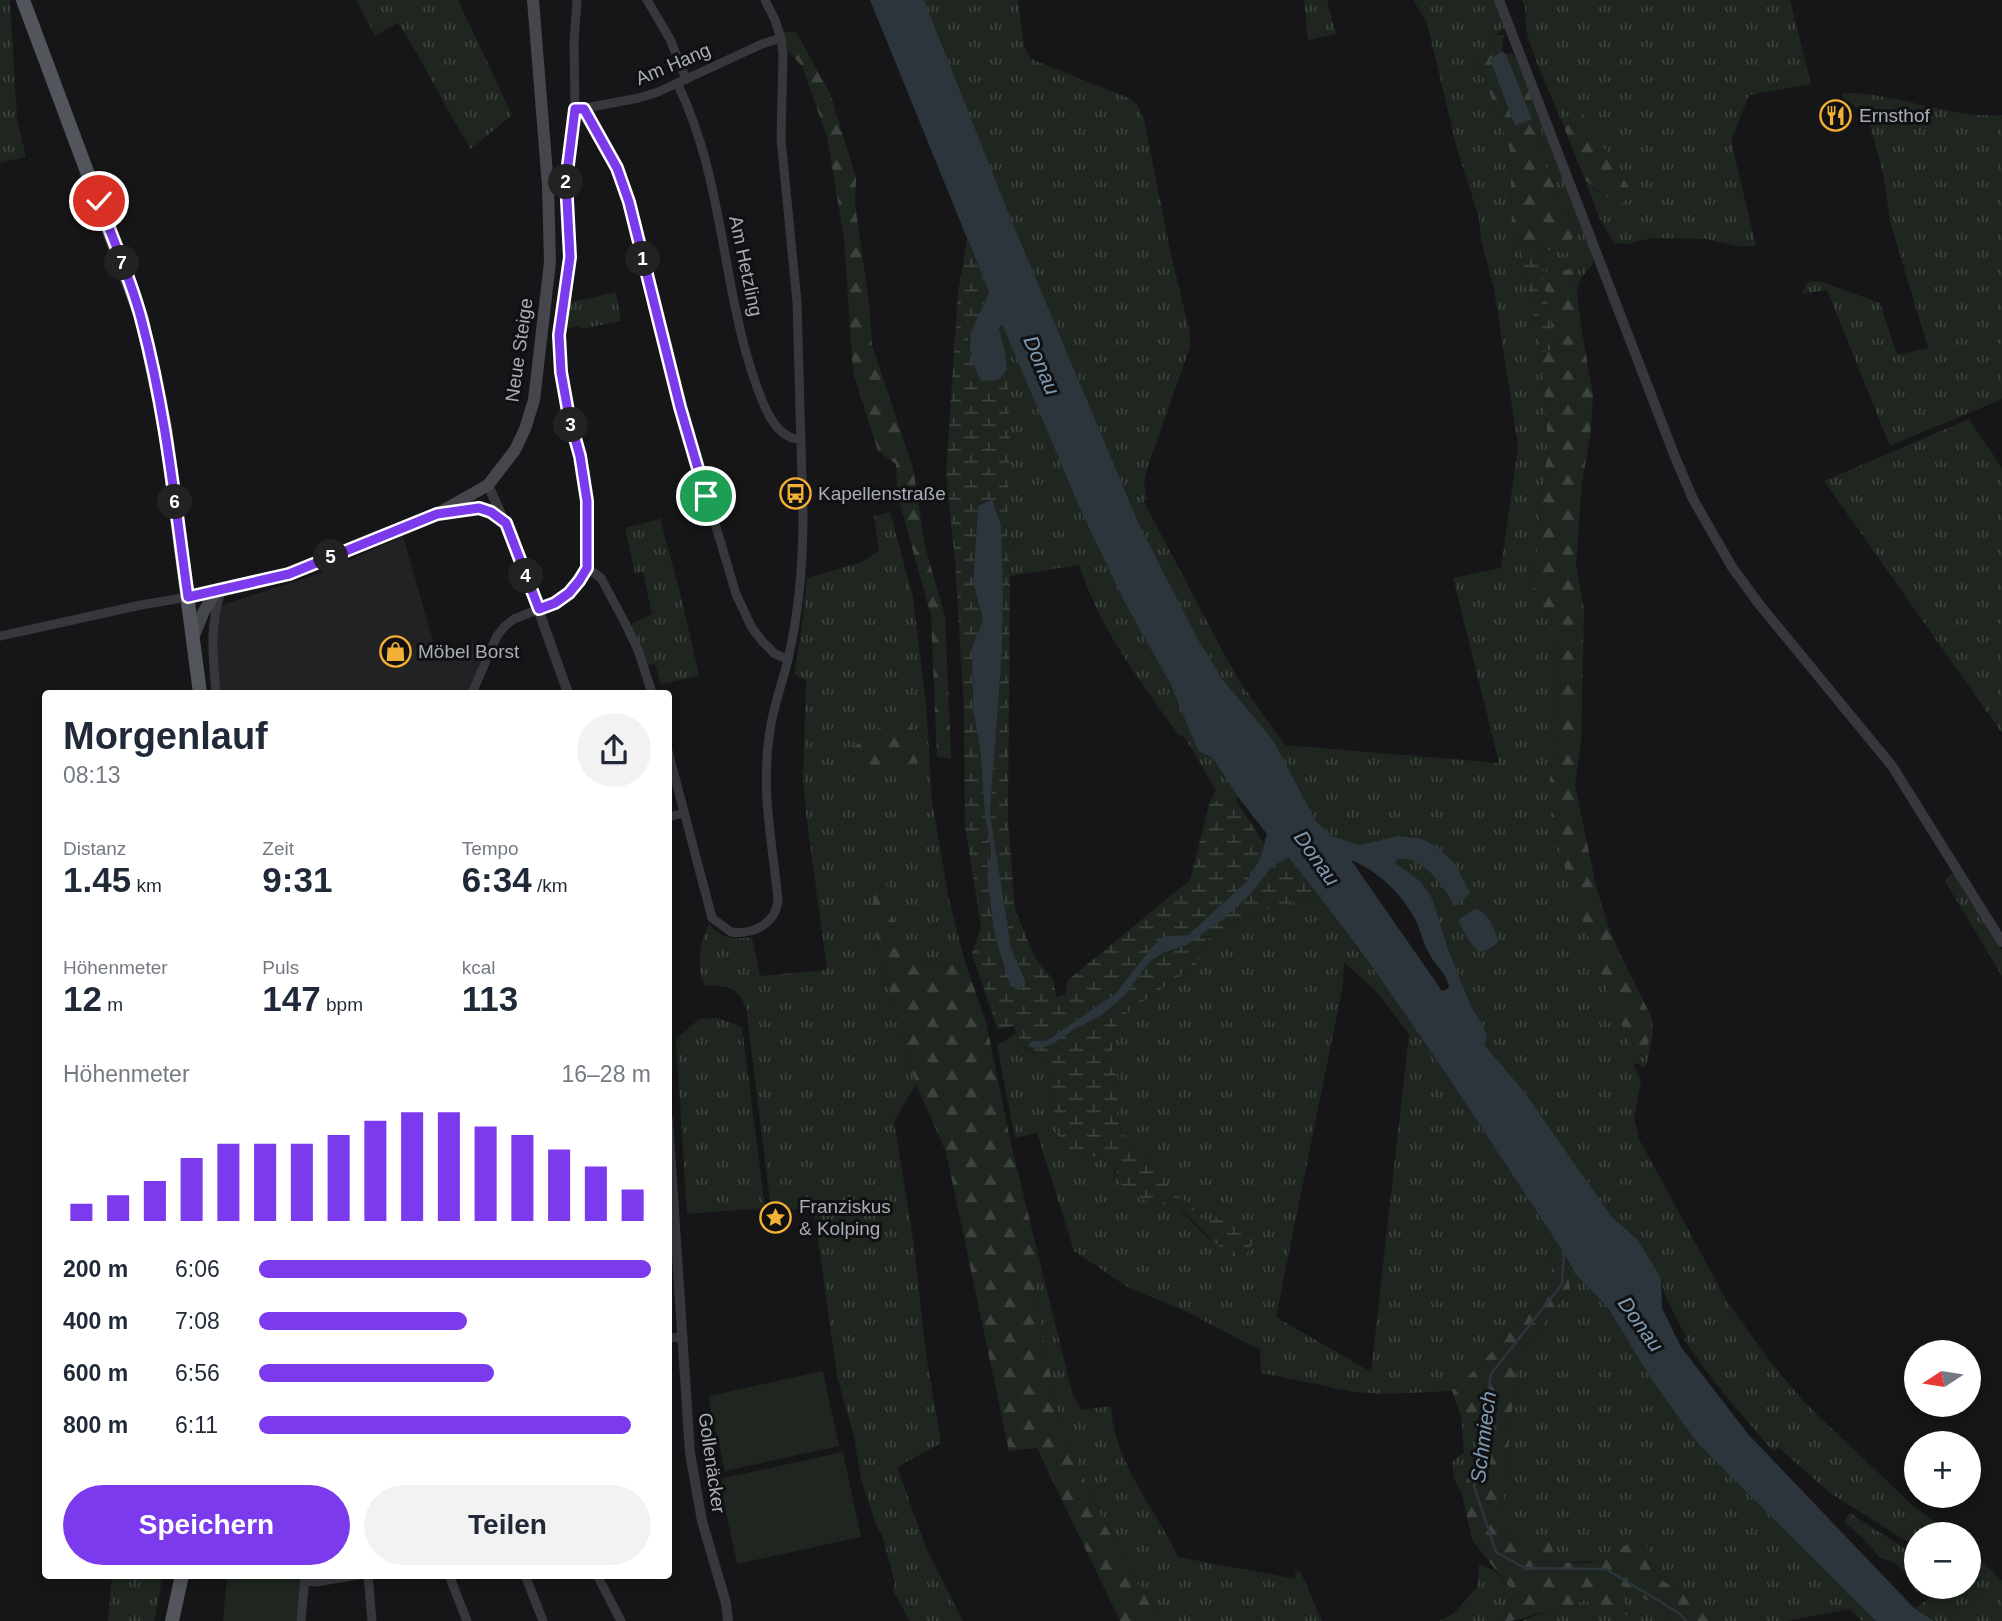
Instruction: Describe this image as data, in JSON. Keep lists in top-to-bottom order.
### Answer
{
  "streets": {
    "main road": ["Neue Steige"],
    "street": ["Am Hang", "Am Hetzling", "Gollenäcker"]
  },
  "crossings": [
    ["Am Hang", "Am Hetzling"]
  ],
  "water": ["Donau", "Schmiech"],
  "places": {
    "restaurant": ["Ernsthof"],
    "bus stop": ["Kapellenstraße"],
    "shop": ["Möbel Borst"],
    "place": ["Franziskus & Kolping"]
  },
  "north": "left",
  "page": {
    "pins": [
      "2",
      "1",
      "7",
      "3",
      "6",
      "5",
      "4"
    ],
    "heading": ["Morgenlauf", "08:13"],
    "stats": [
      ["Distanz", "1.45 km"],
      ["Zeit", "9:31"],
      ["Tempo", "6:34 /km"],
      ["Höhenmeter", "12 m"],
      ["Puls", "147 bpm"],
      ["kcal", "113"]
    ],
    "chart": ["Höhenmeter", "16–28 m"],
    "list": [
      {
        "name": "200 m",
        "note": "6:06"
      },
      {
        "name": "400 m",
        "note": "7:08"
      },
      {
        "name": "600 m",
        "note": "6:56"
      },
      {
        "name": "800 m",
        "note": "6:11"
      }
    ],
    "map_buttons": ["+", "−"],
    "buttons": ["Speichern", "Teilen"]
  }
}
